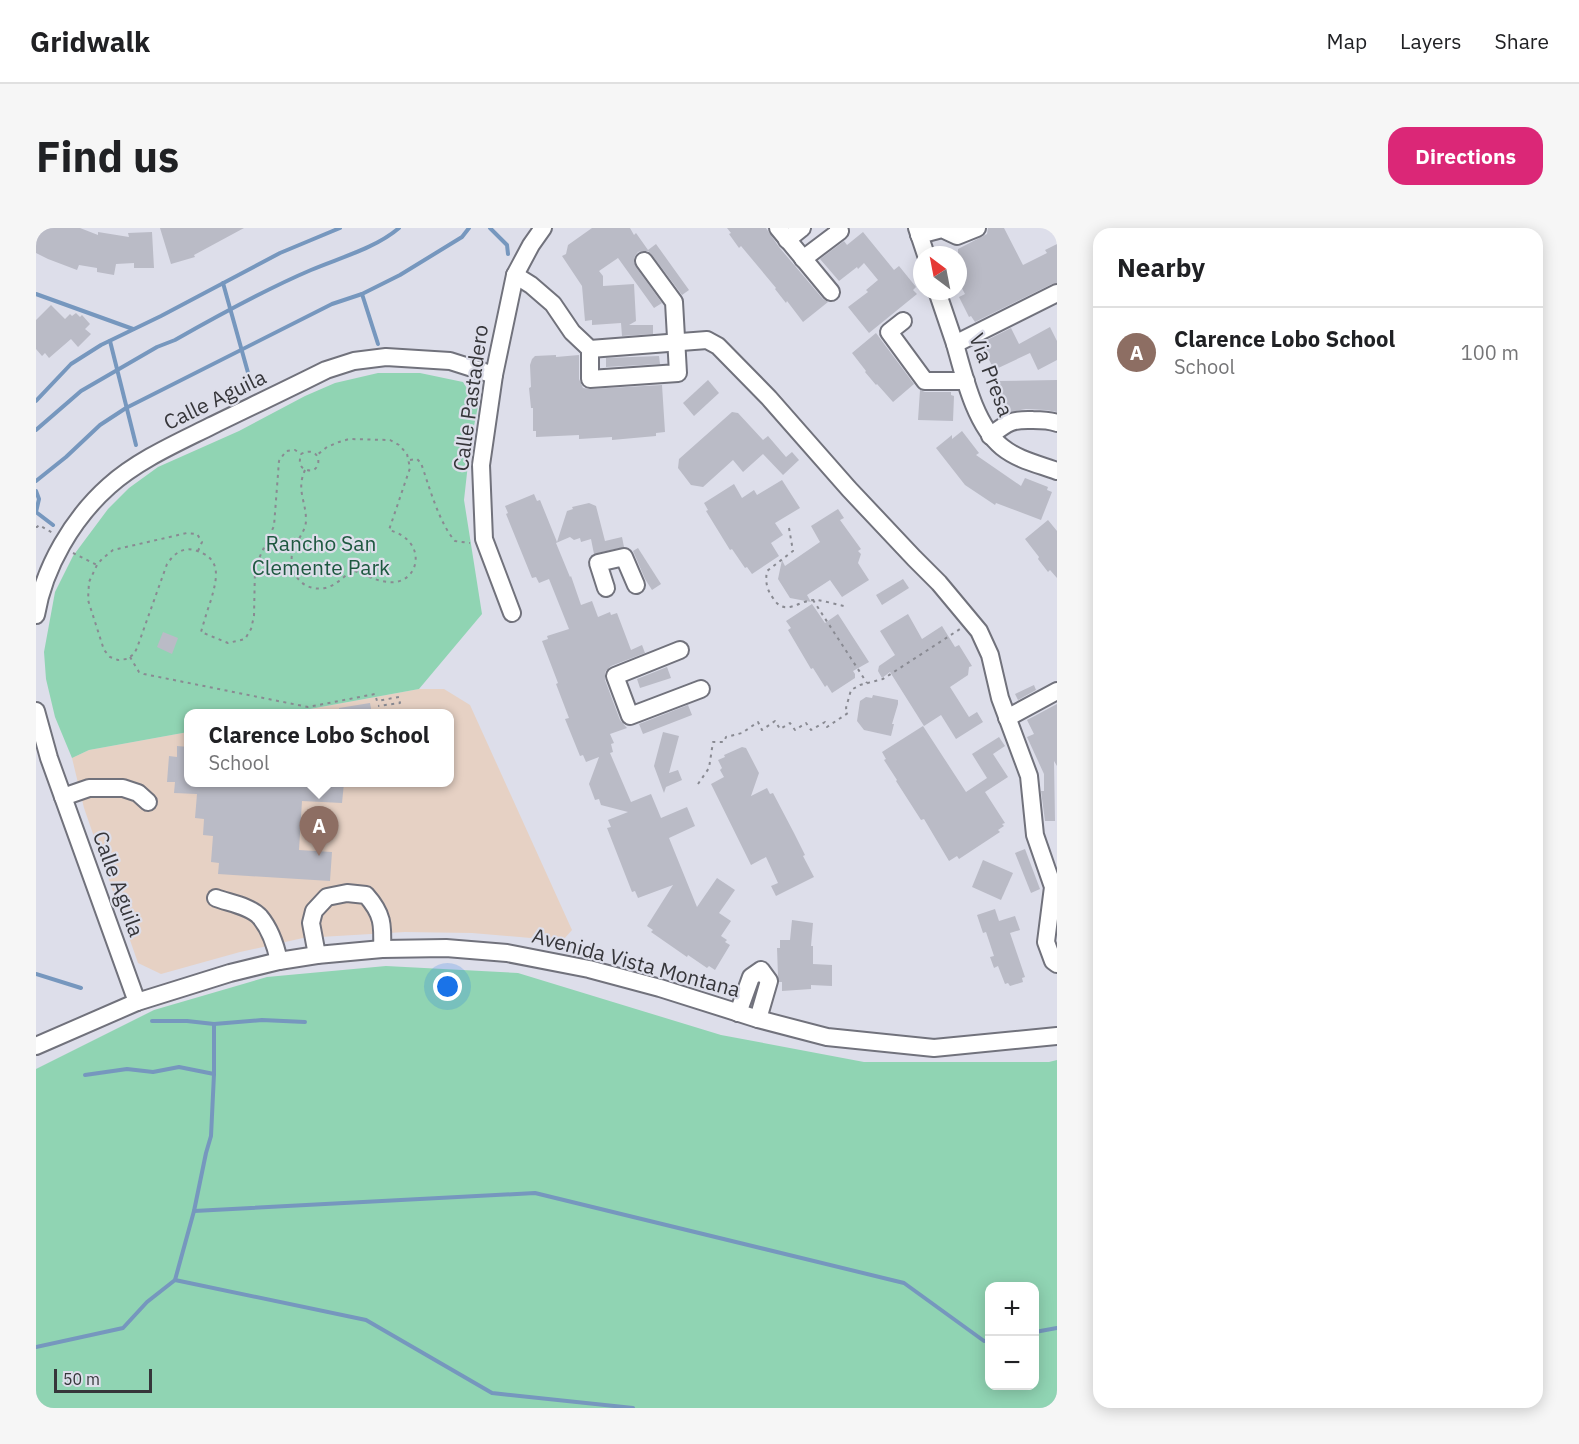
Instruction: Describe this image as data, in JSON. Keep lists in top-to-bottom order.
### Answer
{
  "streets": {
    "street": [
      "Via Presa",
      "Calle Pastadero",
      "Calle Aguila",
      "Avenida Vista Montana"
    ]
  },
  "crossings": [
    ["Calle Pastadero", "Calle Aguila"],
    ["Calle Aguila", "Avenida Vista Montana"]
  ],
  "parks": ["Rancho San Clemente Park"],
  "scale_bar": "50 m",
  "north": "top left",
  "page": {
    "header": "Gridwalk",
    "nav": ["Map", "Layers", "Share"],
    "buttons": "Directions",
    "title": "Find us",
    "heading": "Nearby",
    "list": [
      {
        "mark": "A",
        "name": "Clarence Lobo School",
        "note": "School",
        "value": "100 m"
      }
    ],
    "popup": ["Clarence Lobo School", "School"],
    "pins": "A",
    "map_buttons": ["+", "−"],
    "scale": "50 m"
  }
}
